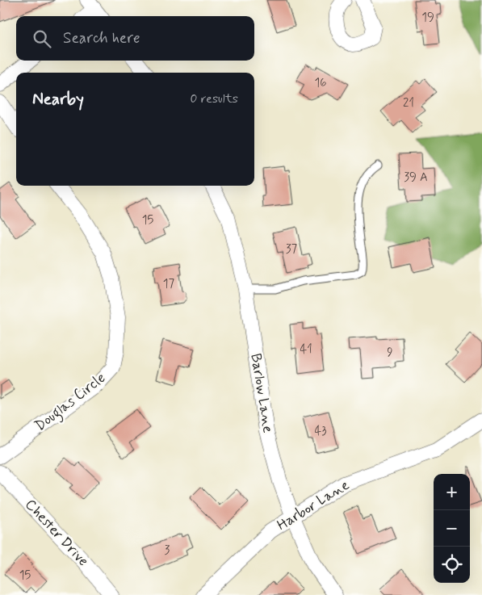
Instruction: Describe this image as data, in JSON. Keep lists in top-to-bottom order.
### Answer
{
  "streets": {
    "street": [
      "Barlow Lane",
      "Douglas Circle",
      "Harbor Lane",
      "Chester Drive"
    ]
  },
  "crossings": [
    ["Barlow Lane", "Harbor Lane"]
  ],
  "house_numbers": [
    "19",
    "16",
    "21",
    "39 A",
    "15",
    "37",
    "17",
    "41",
    "9",
    "43",
    "3",
    "15"
  ],
  "page": {
    "search": "Search here",
    "heading": ["Nearby", "0 results"],
    "map_buttons": ["+", "−"]
  }
}
